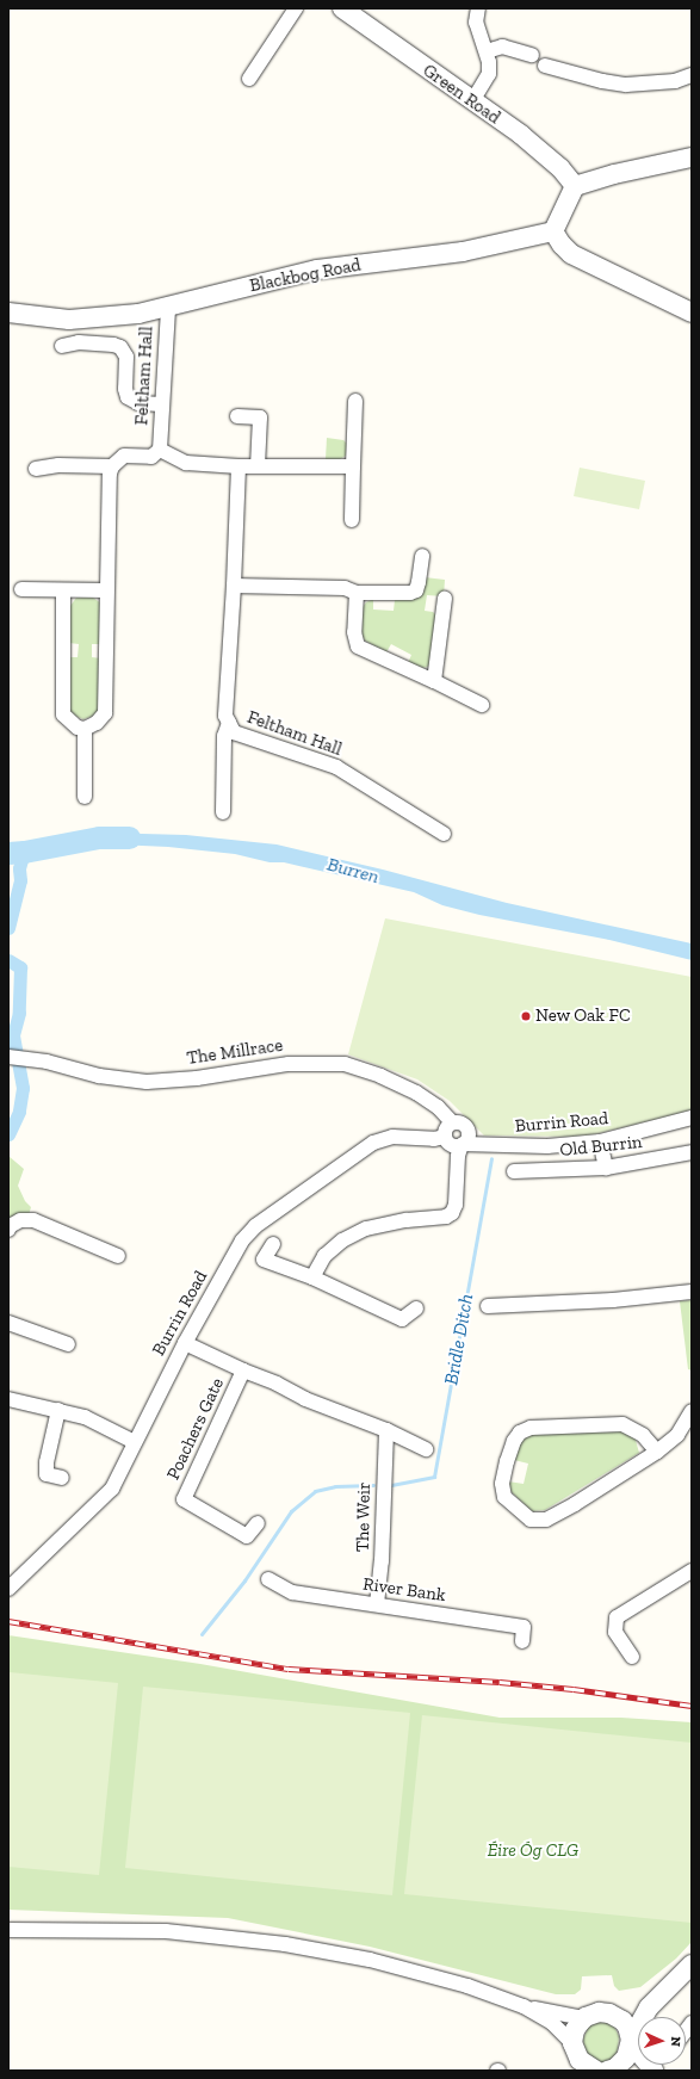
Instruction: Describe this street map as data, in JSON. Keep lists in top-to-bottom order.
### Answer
{
  "streets": {
    "street": [
      "Green Road",
      "Blackbog Road",
      "Feltham Hall",
      "The Millrace",
      "Burrin Road",
      "Old Burrin",
      "Poachers Gate",
      "The Weir",
      "River Bank"
    ]
  },
  "crossings": [
    ["Blackbog Road", "Feltham Hall"],
    ["The Millrace", "Burrin Road"],
    ["Burrin Road", "Poachers Gate"],
    ["Poachers Gate", "The Weir"],
    ["The Weir", "River Bank"]
  ],
  "water": ["Burren", "Bridle Ditch"],
  "parks": ["Éire Óg CLG"],
  "places": ["New Oak FC"],
  "north": "right"
}
